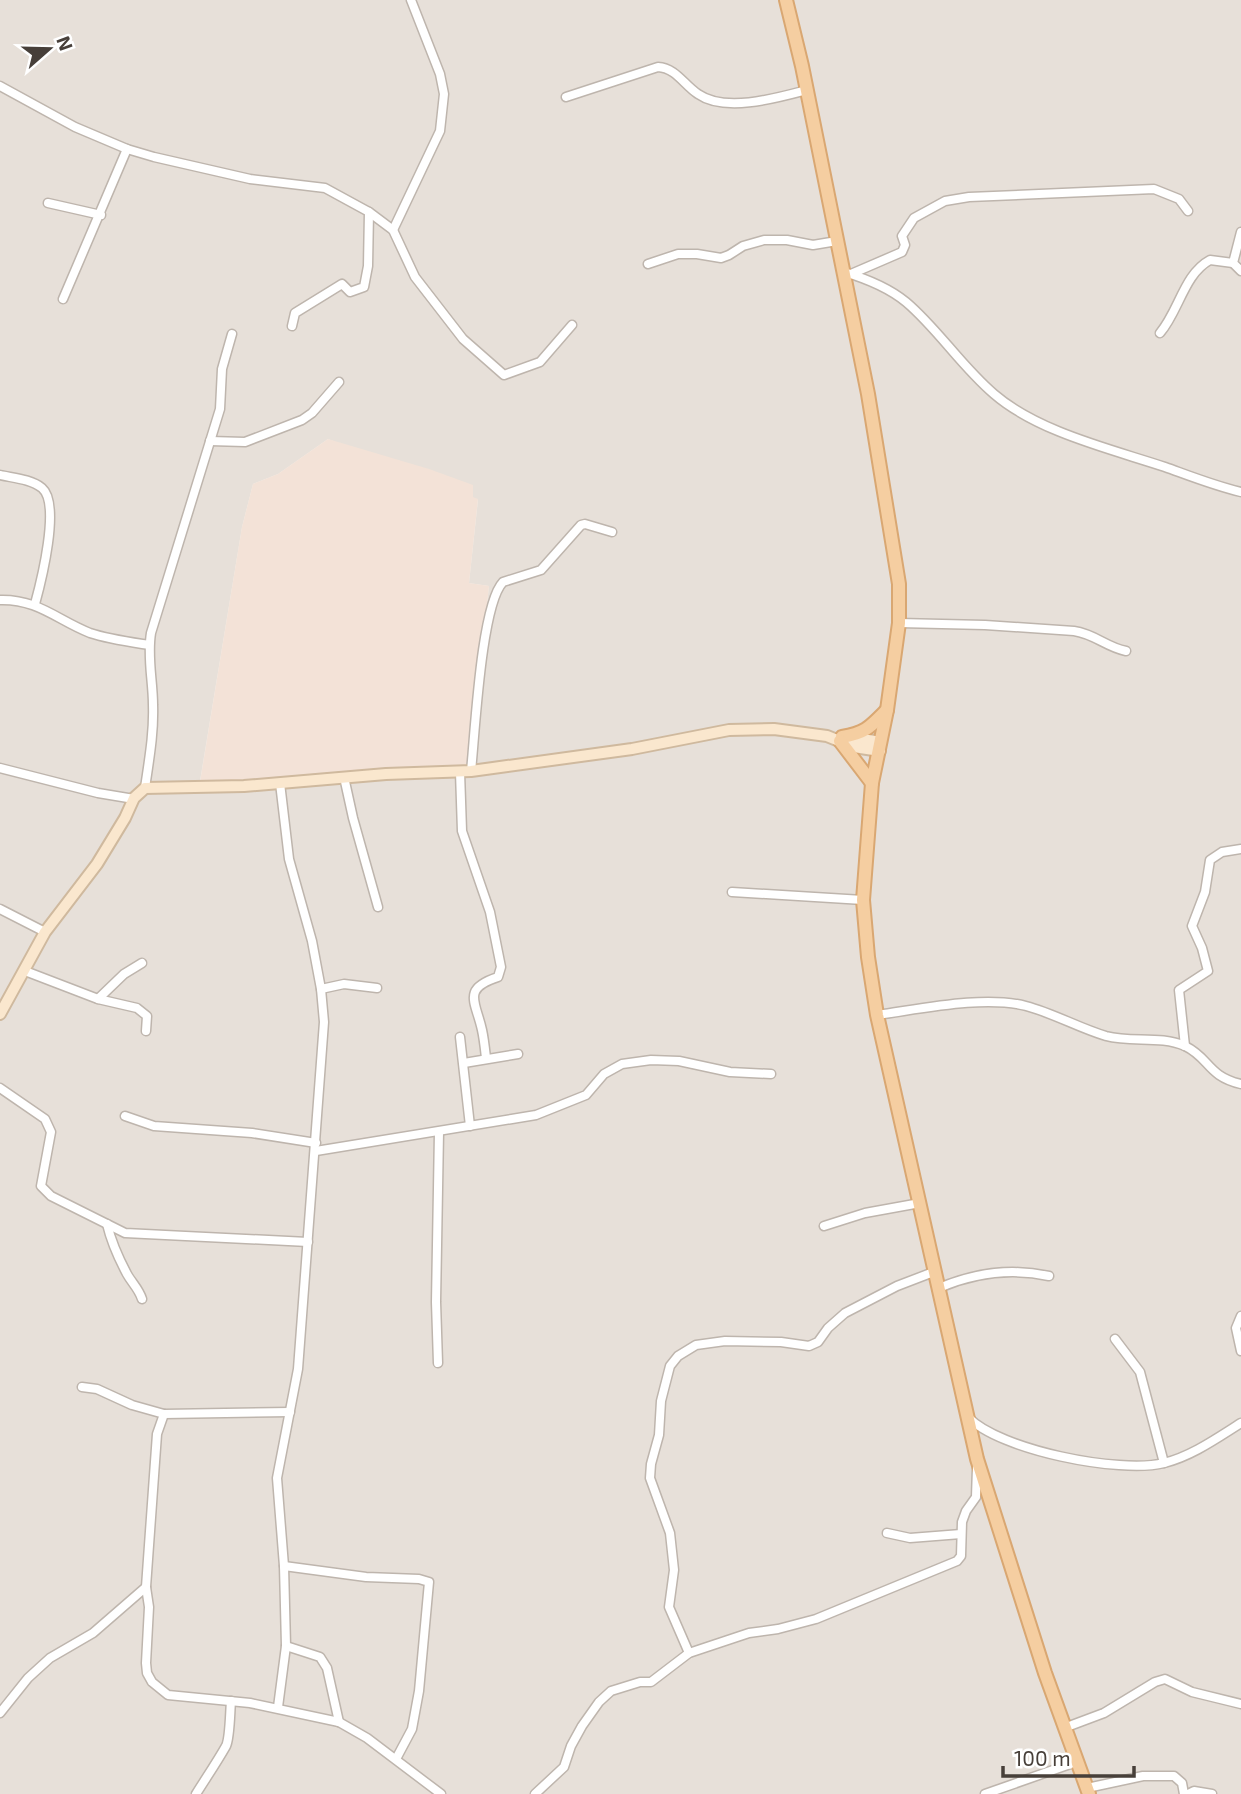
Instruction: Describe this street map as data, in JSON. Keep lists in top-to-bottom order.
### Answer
{
  "scale_bar": "100 m",
  "north": "right"
}
